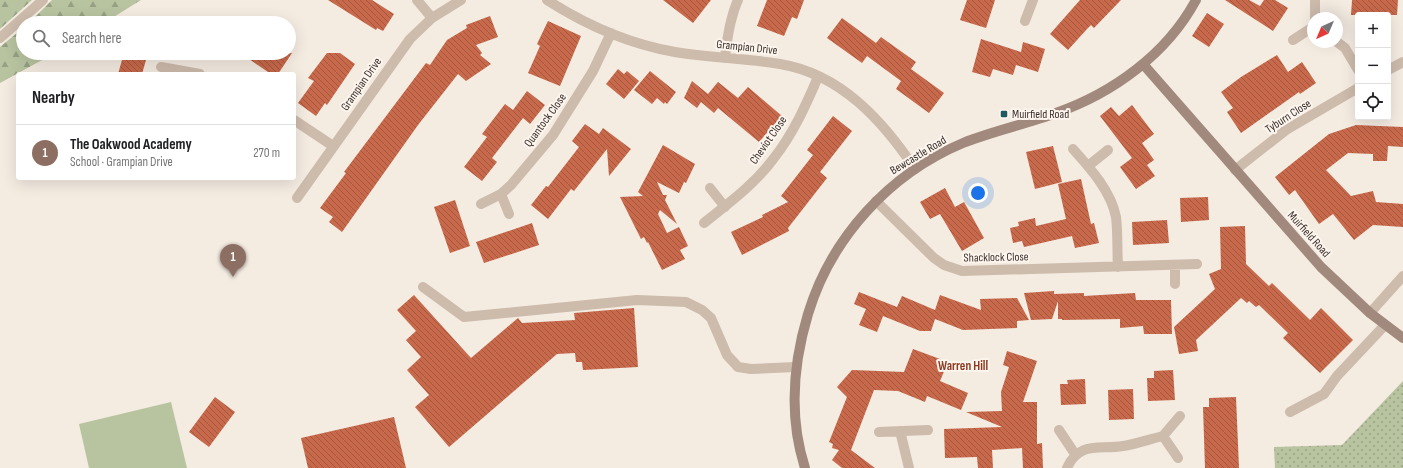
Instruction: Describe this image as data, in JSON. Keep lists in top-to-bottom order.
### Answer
{
  "streets": {
    "street": [
      "Grampian Drive",
      "Tyburn Close",
      "Quantock Close",
      "Cheviot Close",
      "Bewcastle Road",
      "Muirfield Road",
      "Shacklock Close"
    ]
  },
  "crossings": [
    ["Grampian Drive", "Quantock Close"],
    ["Grampian Drive", "Cheviot Close"],
    ["Grampian Drive", "Bewcastle Road"],
    ["Tyburn Close", "Muirfield Road"],
    ["Bewcastle Road", "Muirfield Road"],
    ["Bewcastle Road", "Shacklock Close"]
  ],
  "districts": ["Warren Hill"],
  "places": {
    "transit": ["Muirfield Road"]
  },
  "north": "bottom left",
  "page": {
    "map_buttons": ["+", "−"],
    "search": "Search here",
    "heading": "Nearby",
    "list": [
      {
        "mark": "1",
        "name": "The Oakwood Academy",
        "note": "School · Grampian Drive",
        "value": "270 m"
      }
    ],
    "pins": "1"
  }
}
